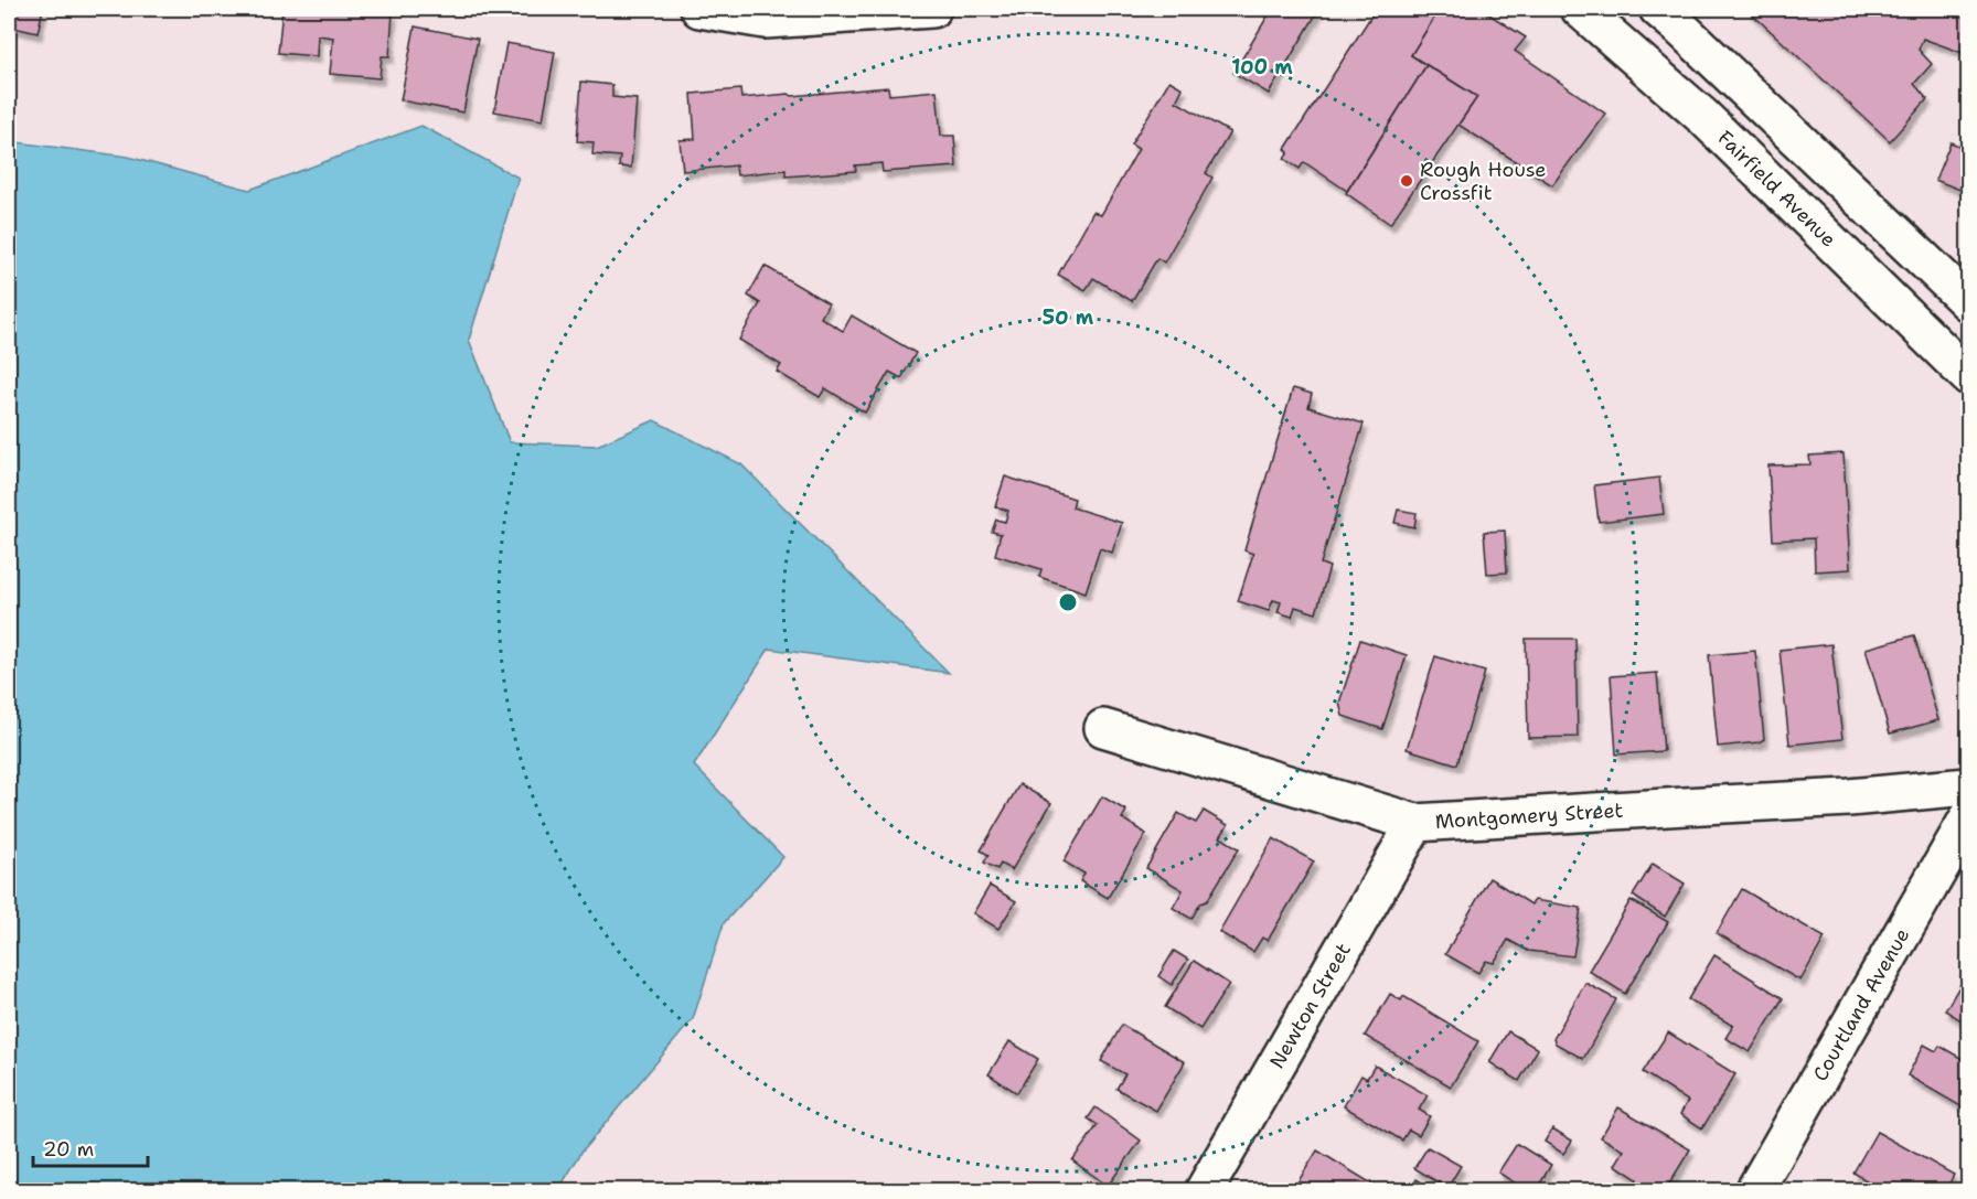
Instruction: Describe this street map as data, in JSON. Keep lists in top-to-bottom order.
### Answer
{
  "streets": {
    "street": [
      "Fairfield Avenue",
      "Montgomery Street",
      "Courtland Avenue",
      "Newton Street"
    ]
  },
  "crossings": [
    ["Montgomery Street", "Newton Street"]
  ],
  "places": ["Rough House Crossfit"],
  "scale_bar": "20 m",
  "rings": ["100 m", "50 m"]
}
